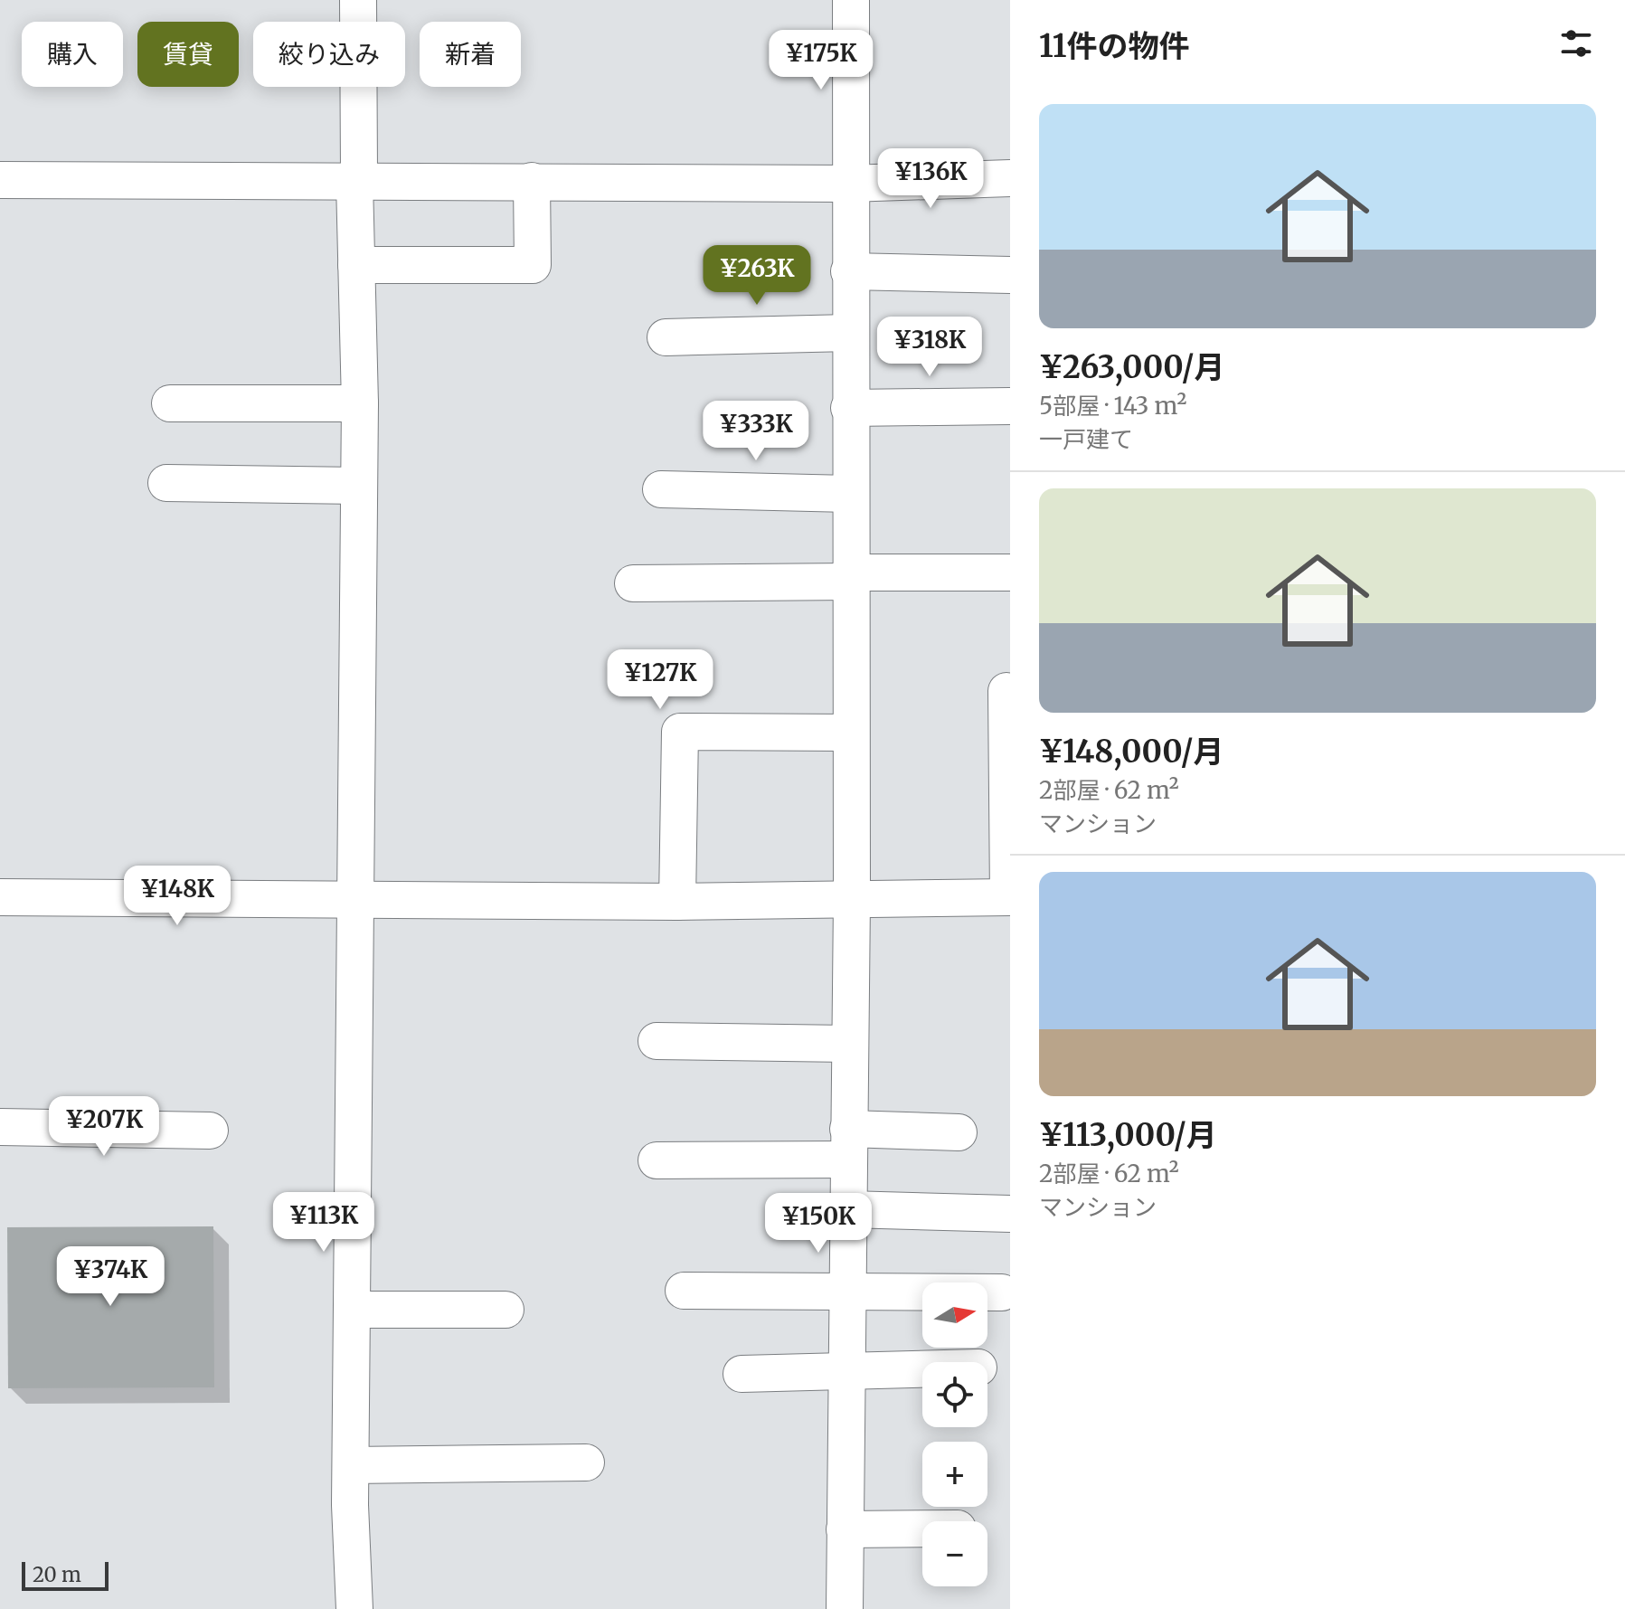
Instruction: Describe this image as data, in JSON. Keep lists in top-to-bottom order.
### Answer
{
  "scale_bar": "20 m",
  "north": "right",
  "page": {
    "heading": "11件の物件",
    "chip": [
      "購入",
      "賃貸",
      "絞り込み",
      "新着"
    ],
    "price": [
      "¥175K",
      "¥136K",
      "¥263K",
      "¥318K",
      "¥333K",
      "¥127K",
      "¥148K",
      "¥207K",
      "¥113K",
      "¥150K",
      "¥374K"
    ],
    "list": [
      {
        "name": "¥263,000/月",
        "note": "5部屋 · 143 m² · 一戸建て"
      },
      {
        "name": "¥148,000/月",
        "note": "2部屋 · 62 m² · マンション"
      },
      {
        "name": "¥113,000/月",
        "note": "2部屋 · 62 m² · マンション"
      }
    ],
    "map_buttons": ["+", "−"],
    "scale": "20 m"
  }
}
